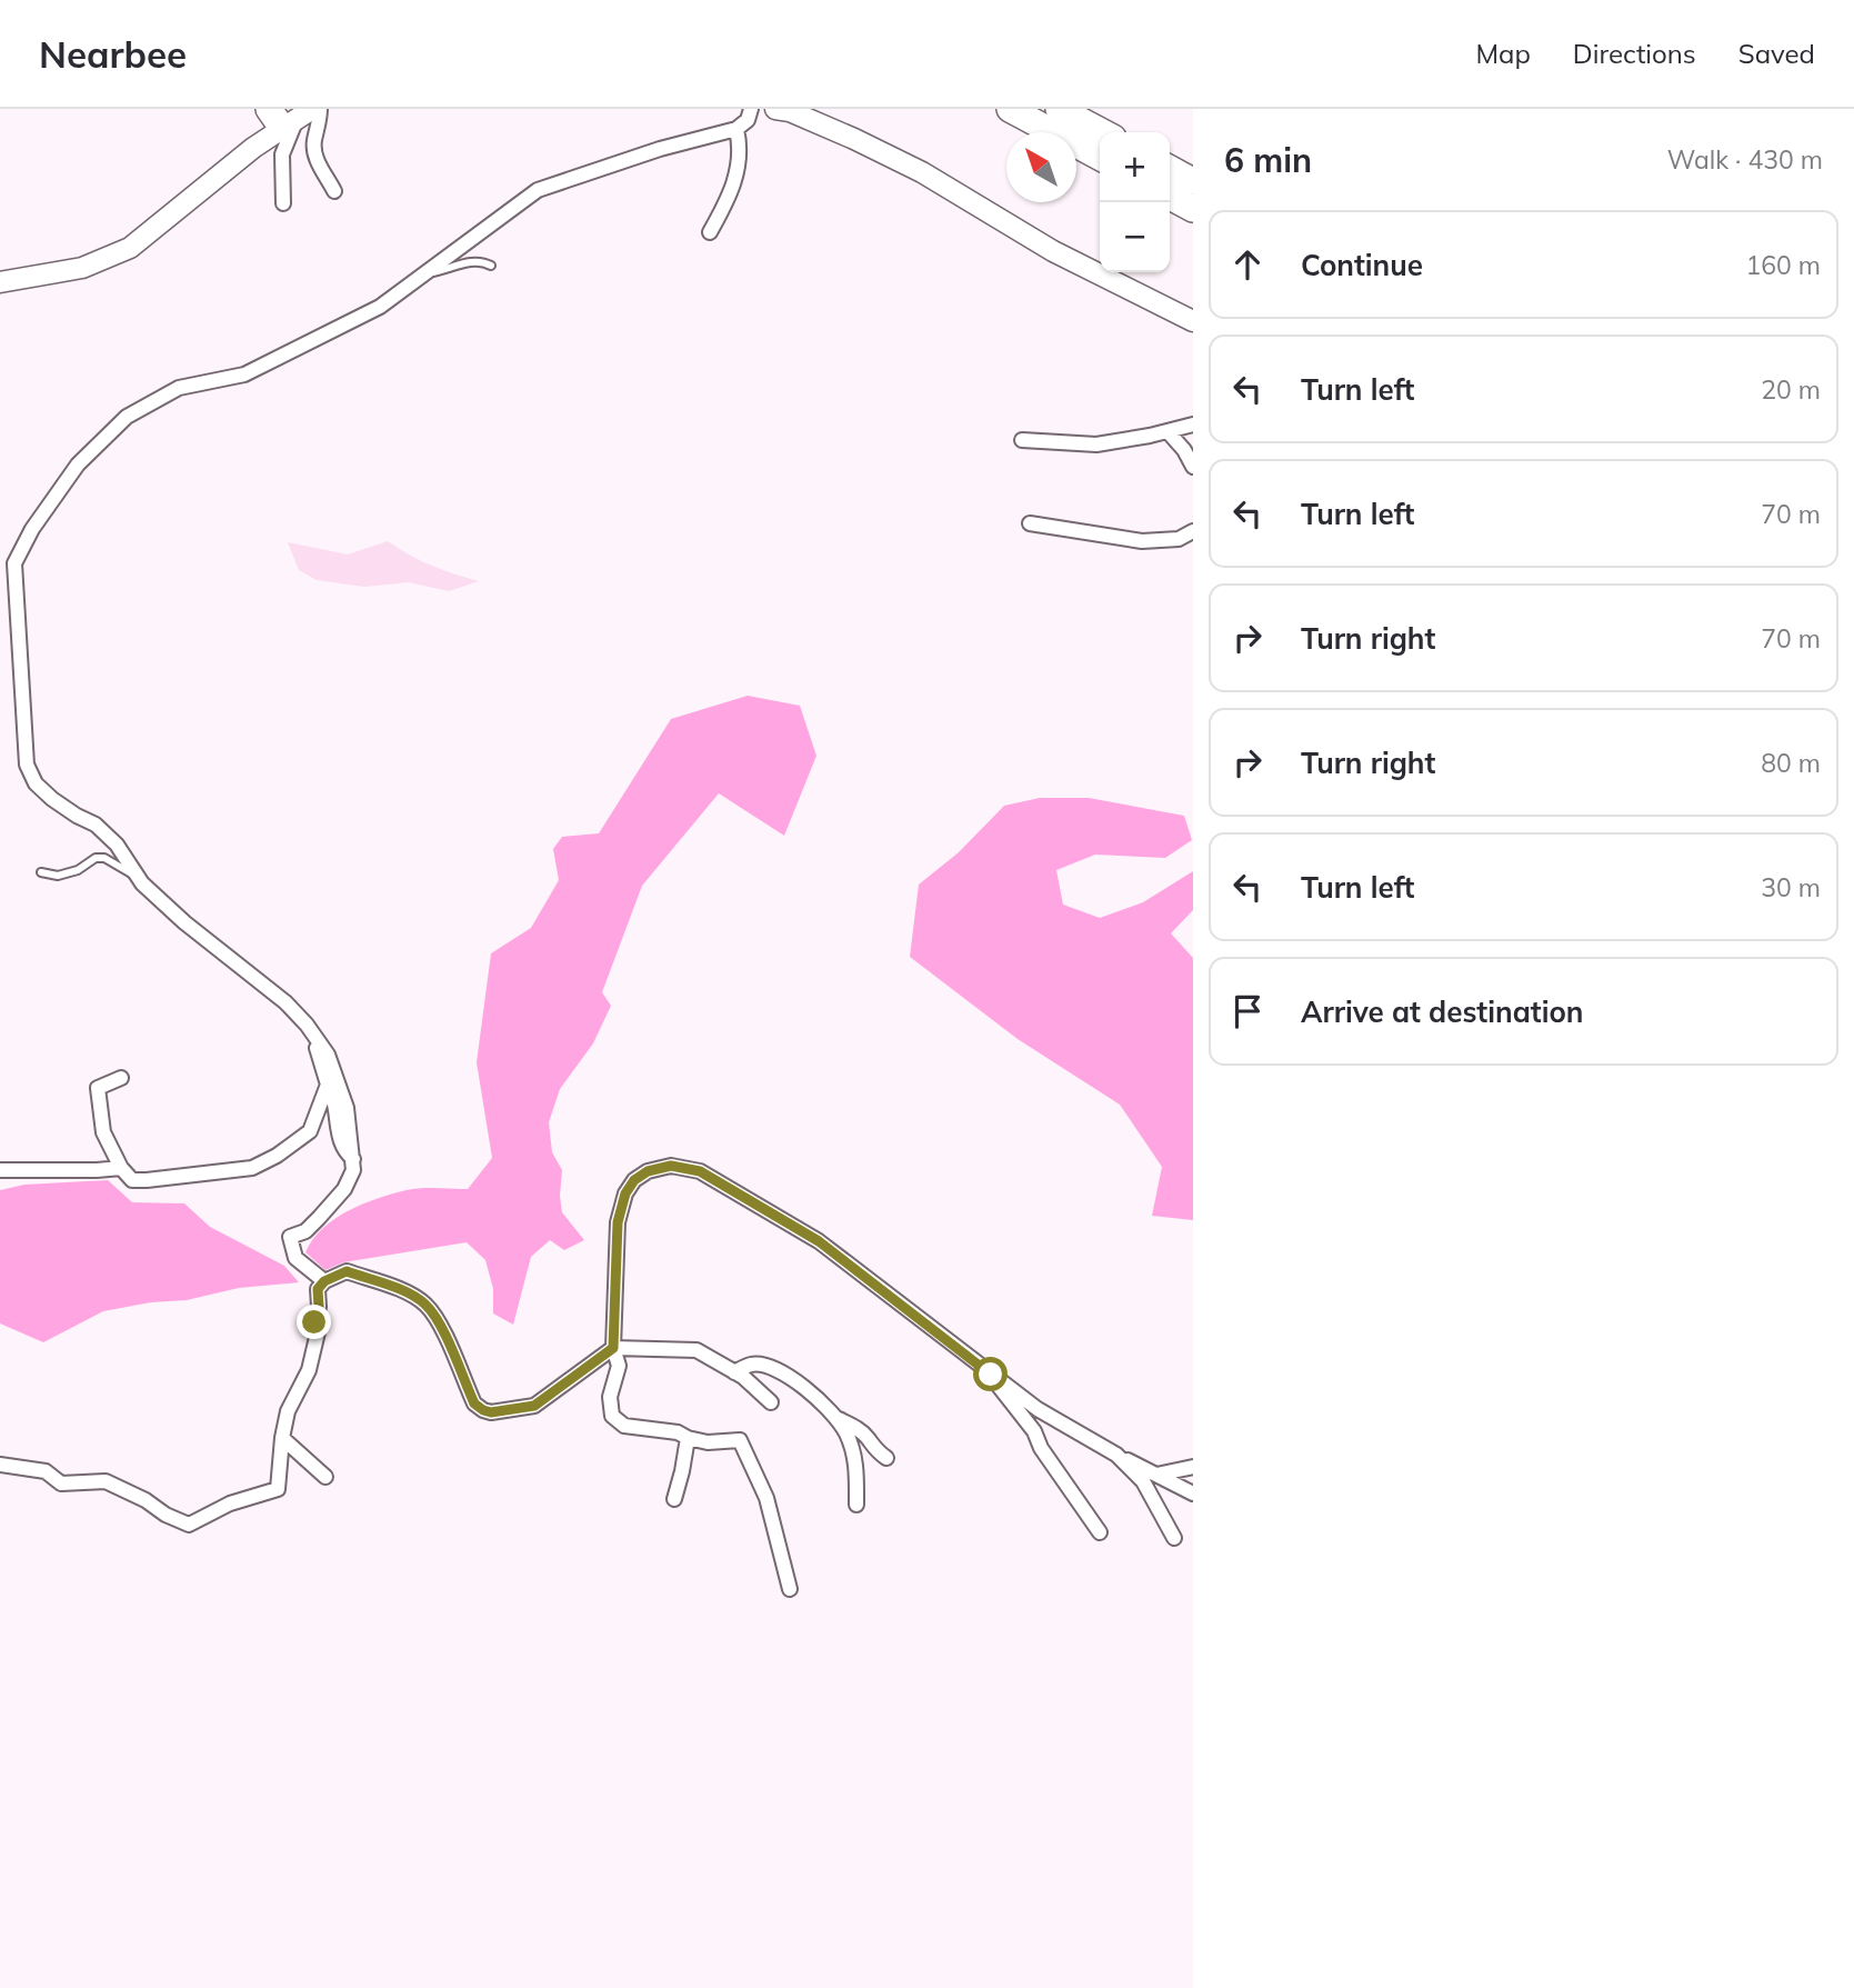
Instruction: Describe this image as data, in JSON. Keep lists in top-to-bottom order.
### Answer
{
  "north": "top left",
  "page": {
    "header": "Nearbee",
    "nav": ["Map", "Directions", "Saved"],
    "heading": ["6 min", "Walk · 430 m"],
    "map_buttons": ["+", "−"],
    "list": [
      ["Continue", "160 m"],
      ["Turn left", "20 m"],
      ["Turn left", "70 m"],
      ["Turn right", "70 m"],
      ["Turn right", "80 m"],
      ["Turn left", "30 m"],
      "Arrive at destination"
    ]
  }
}
